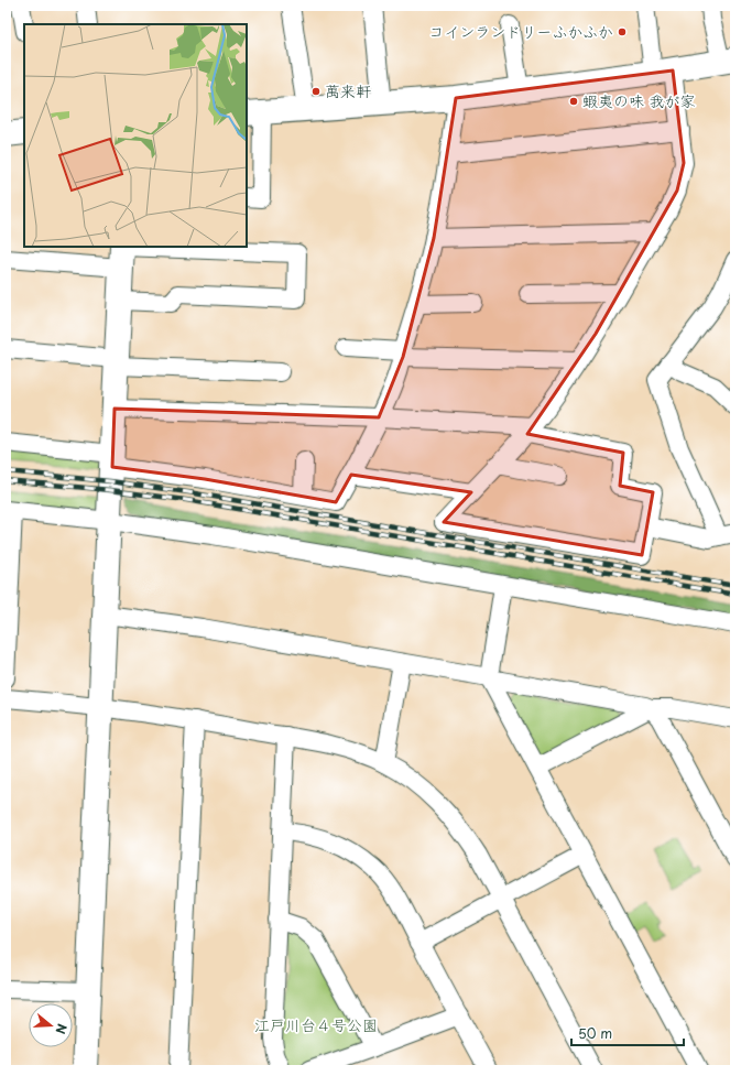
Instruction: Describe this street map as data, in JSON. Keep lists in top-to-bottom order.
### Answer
{
  "parks": ["江戸川台４号公園"],
  "places": ["コインランドリーふかふか", "萬来軒", "蝦夷の味 我が家"],
  "scale_bar": "50 m",
  "north": "right"
}
